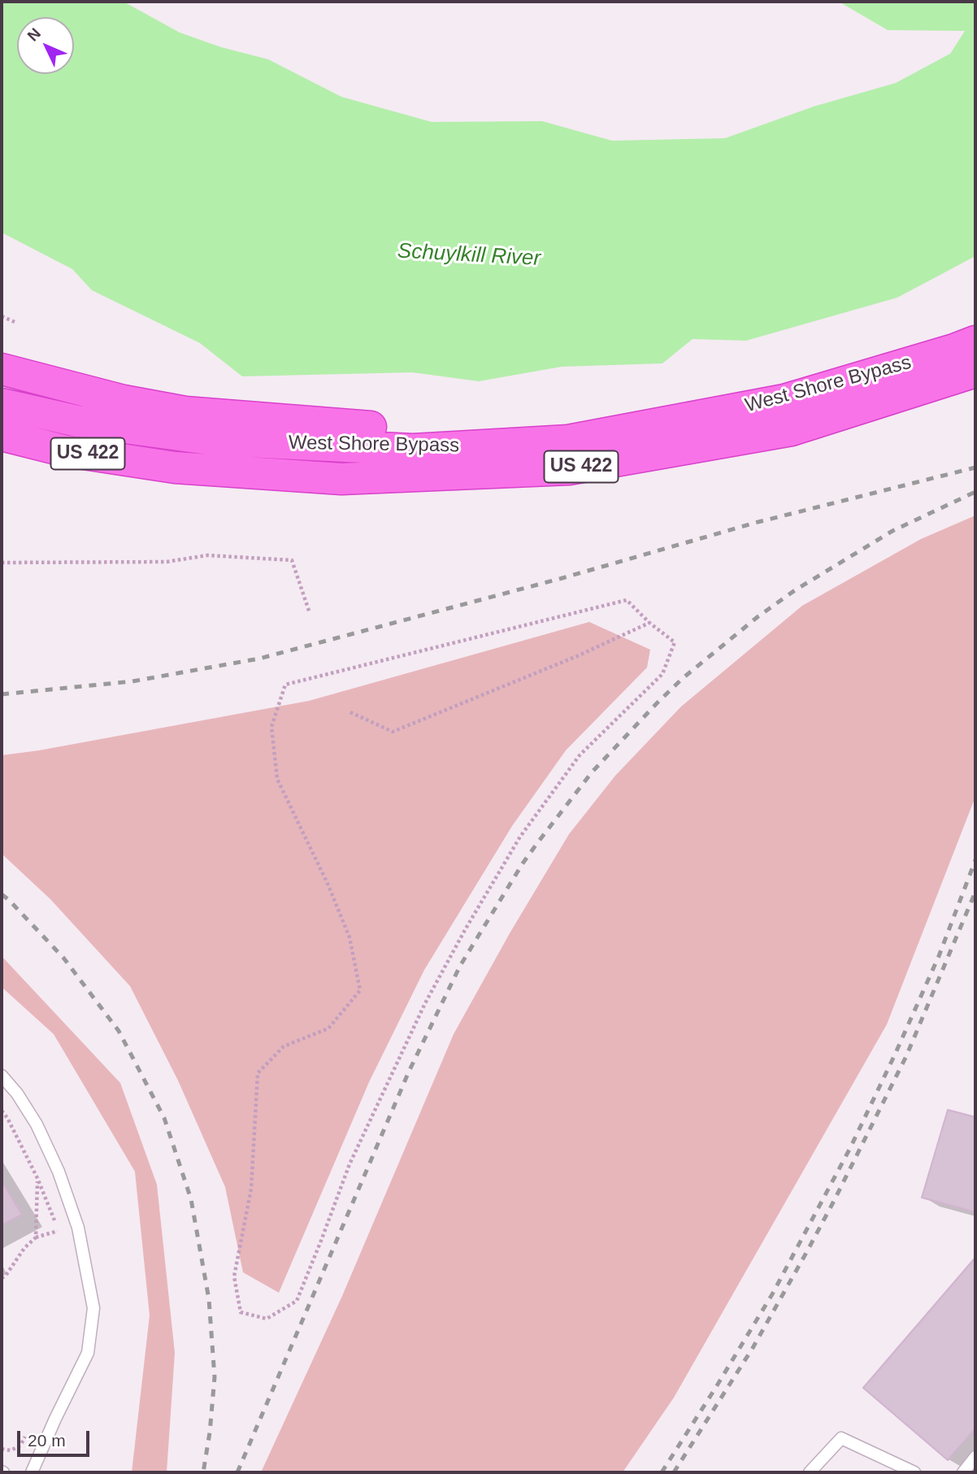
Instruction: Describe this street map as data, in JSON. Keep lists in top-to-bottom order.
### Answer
{
  "streets": {
    "highway": ["West Shore Bypass", "US 422"]
  },
  "water": ["Schuylkill River"],
  "scale_bar": "20 m",
  "north": "top left"
}
